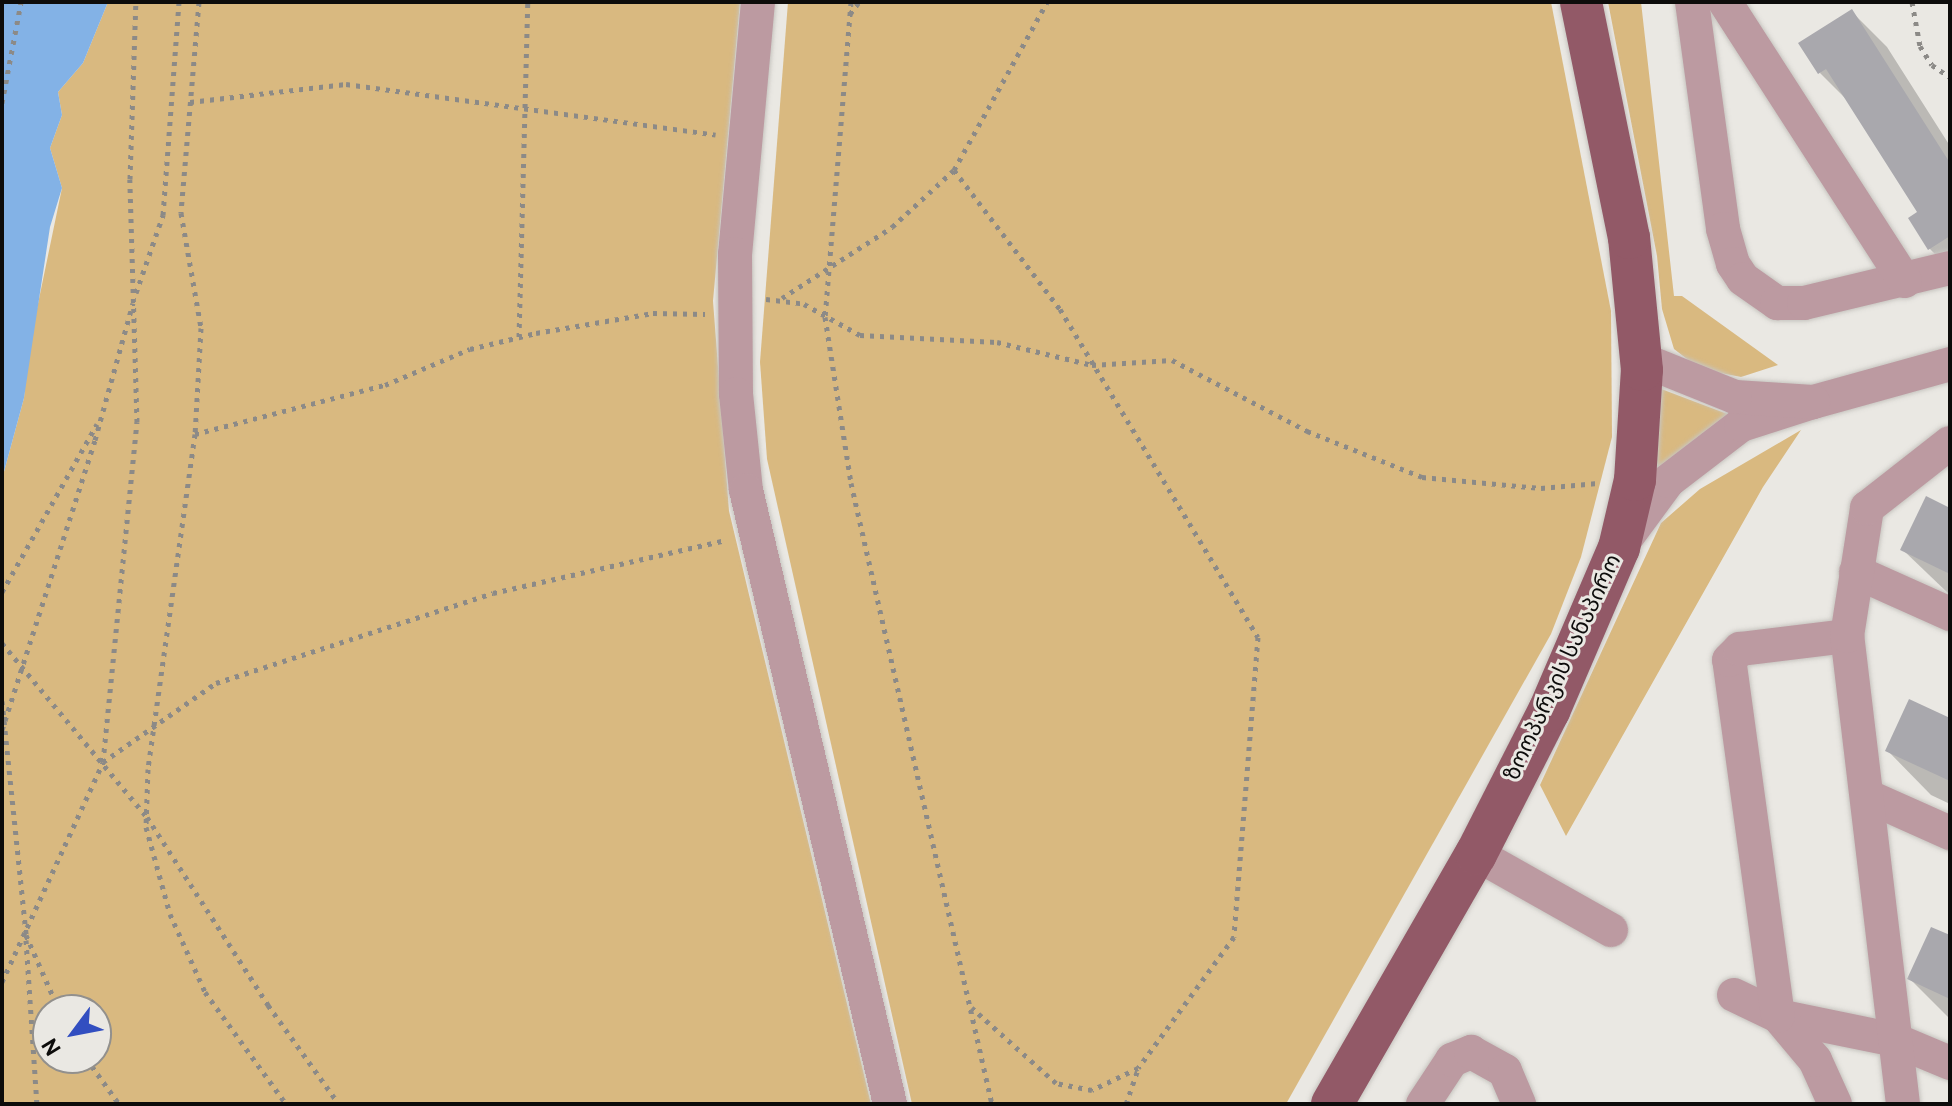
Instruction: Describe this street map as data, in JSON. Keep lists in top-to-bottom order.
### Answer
{
  "streets": {
    "main road": ["ზოოპარკის სანაპირო"]
  },
  "north": "bottom left"
}
